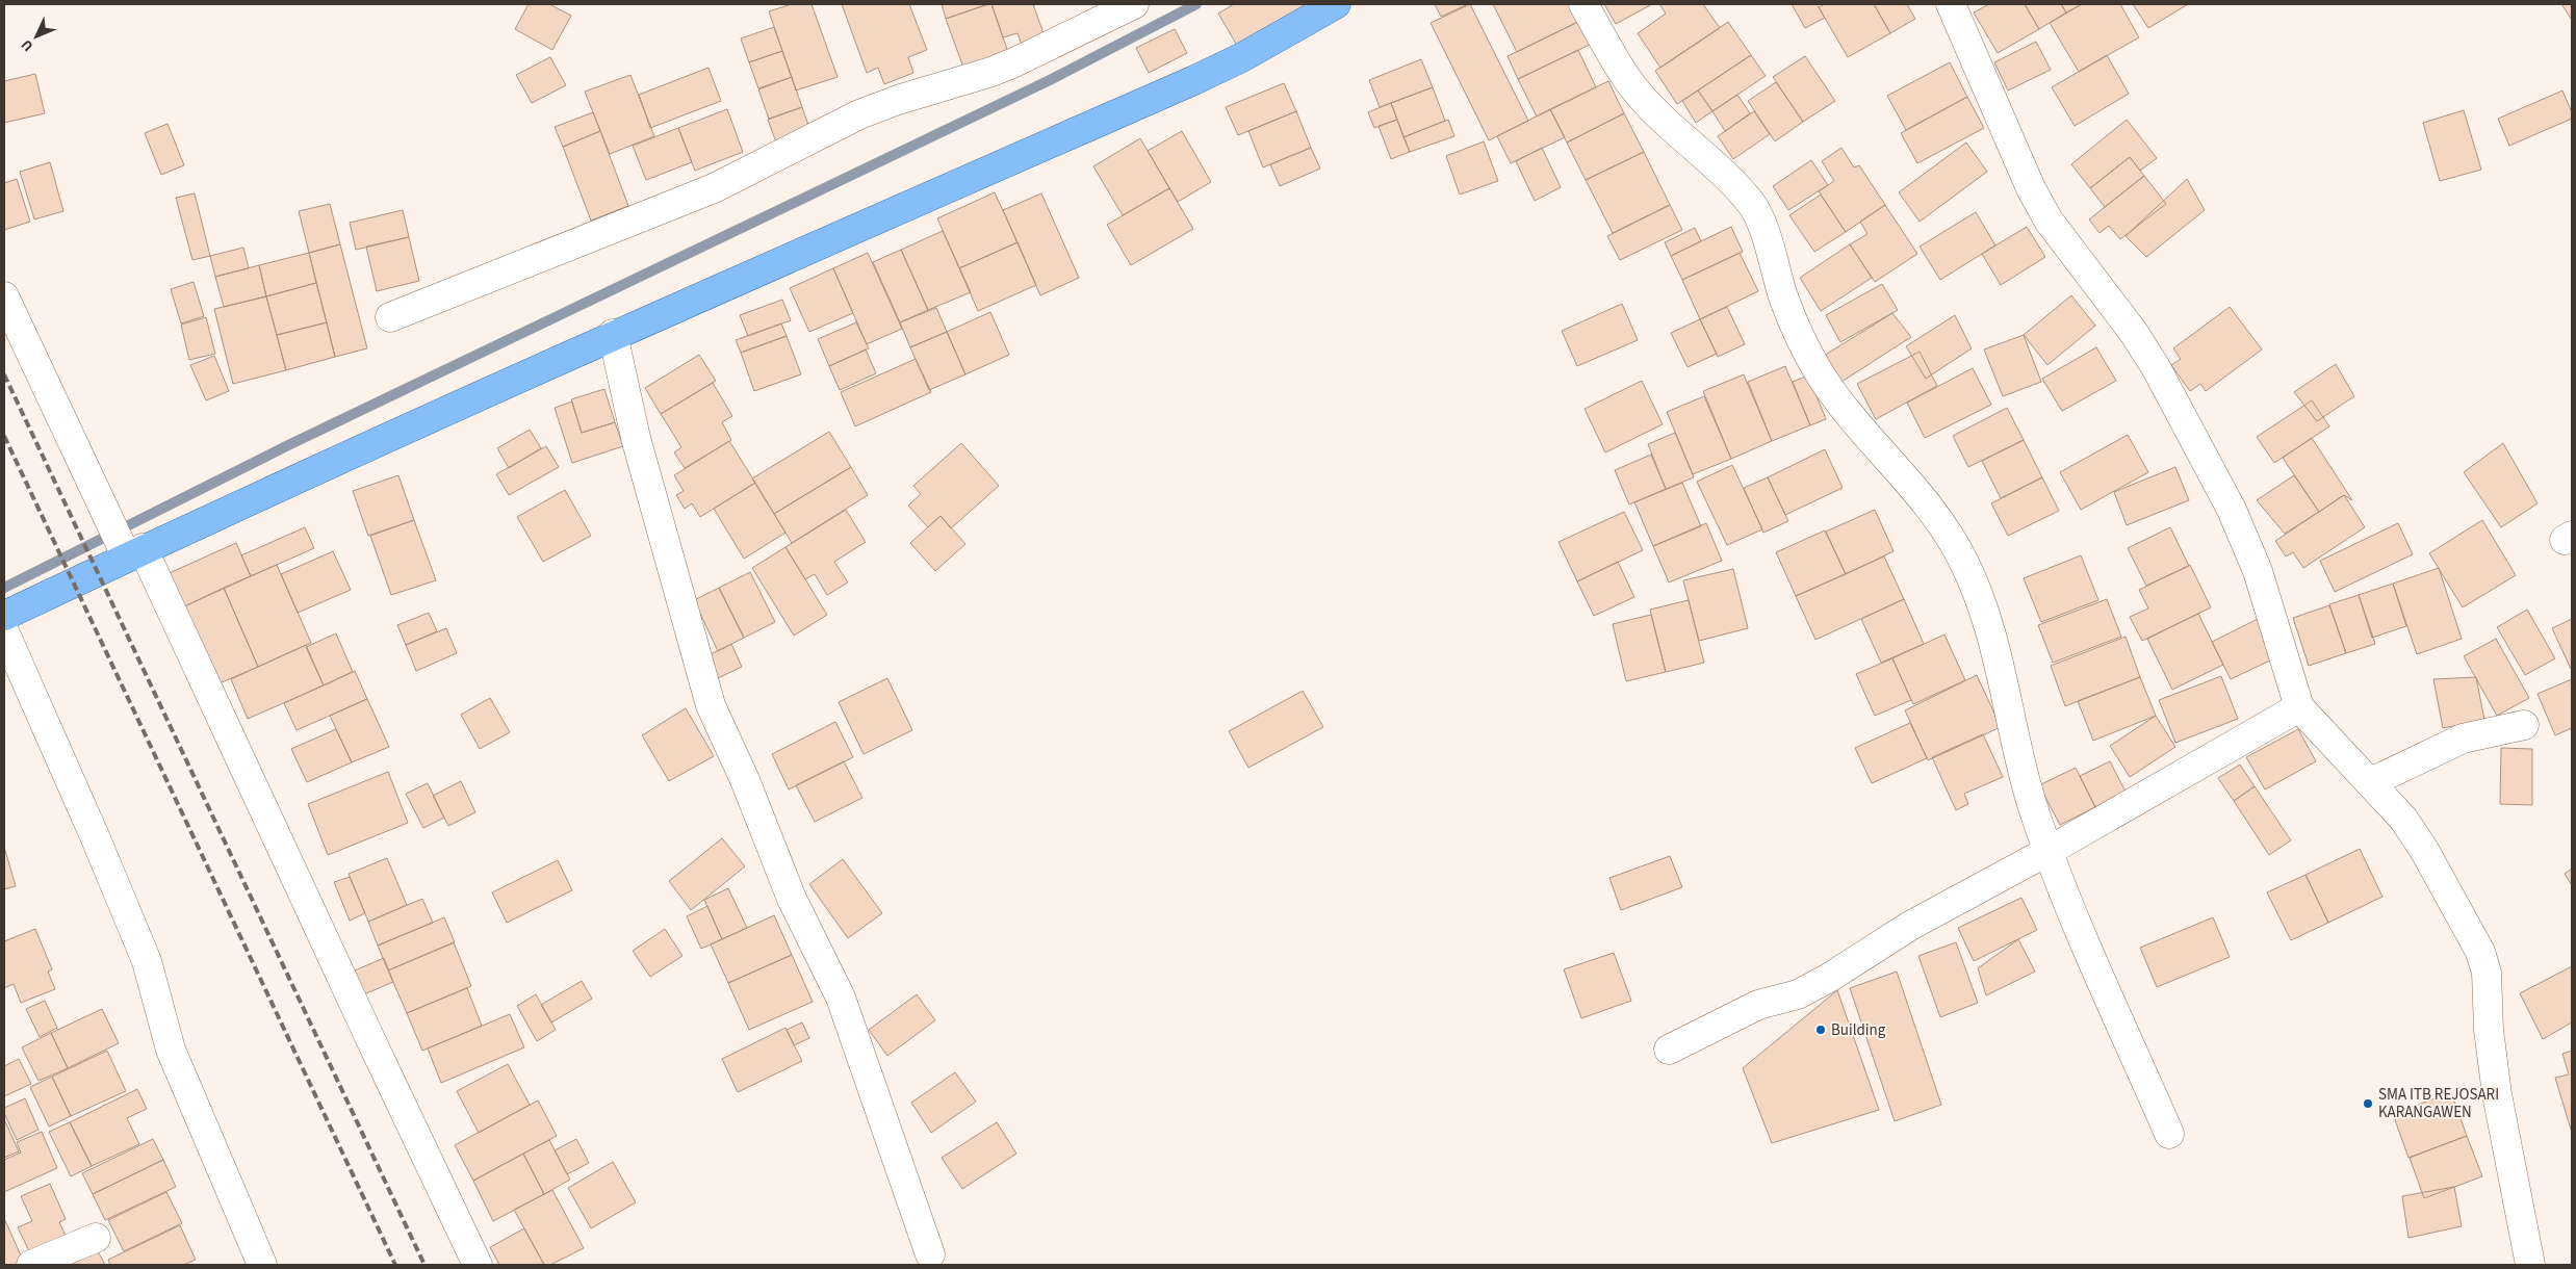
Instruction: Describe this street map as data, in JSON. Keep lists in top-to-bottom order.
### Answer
{
  "places": ["Building", "SMA ITB REJOSARI KARANGAWEN"],
  "north": "bottom left"
}
